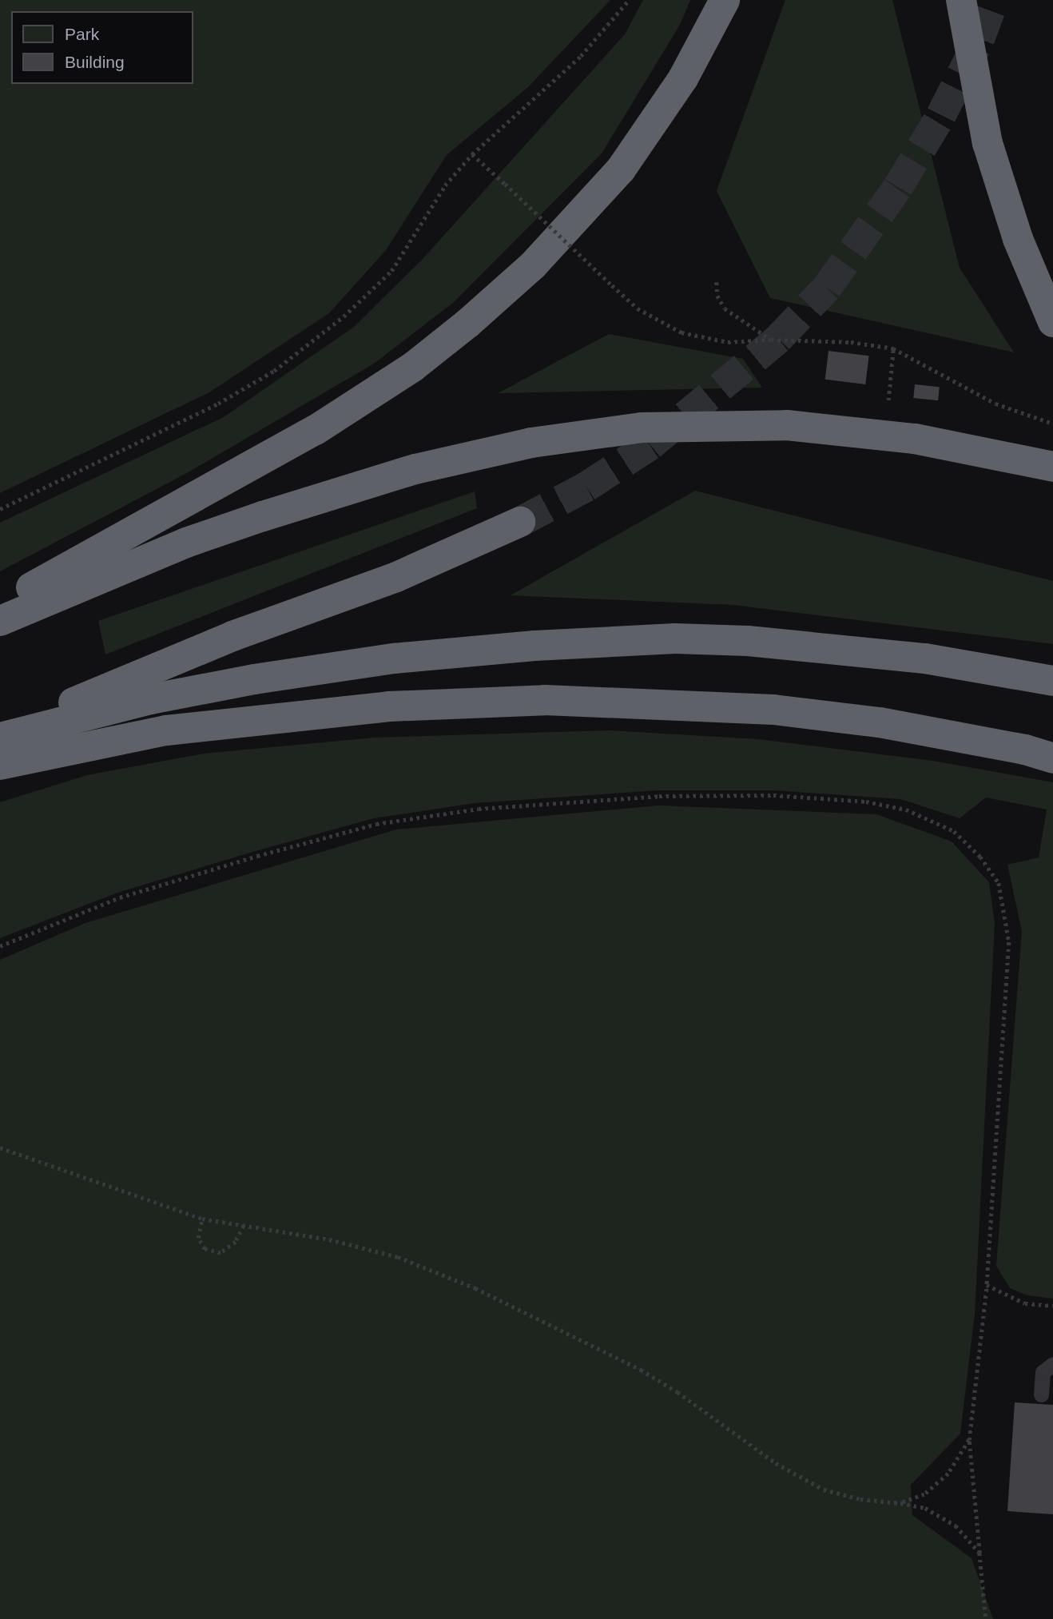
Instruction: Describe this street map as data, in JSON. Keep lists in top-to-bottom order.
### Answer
{
  "legend": ["Park", "Building"]
}
